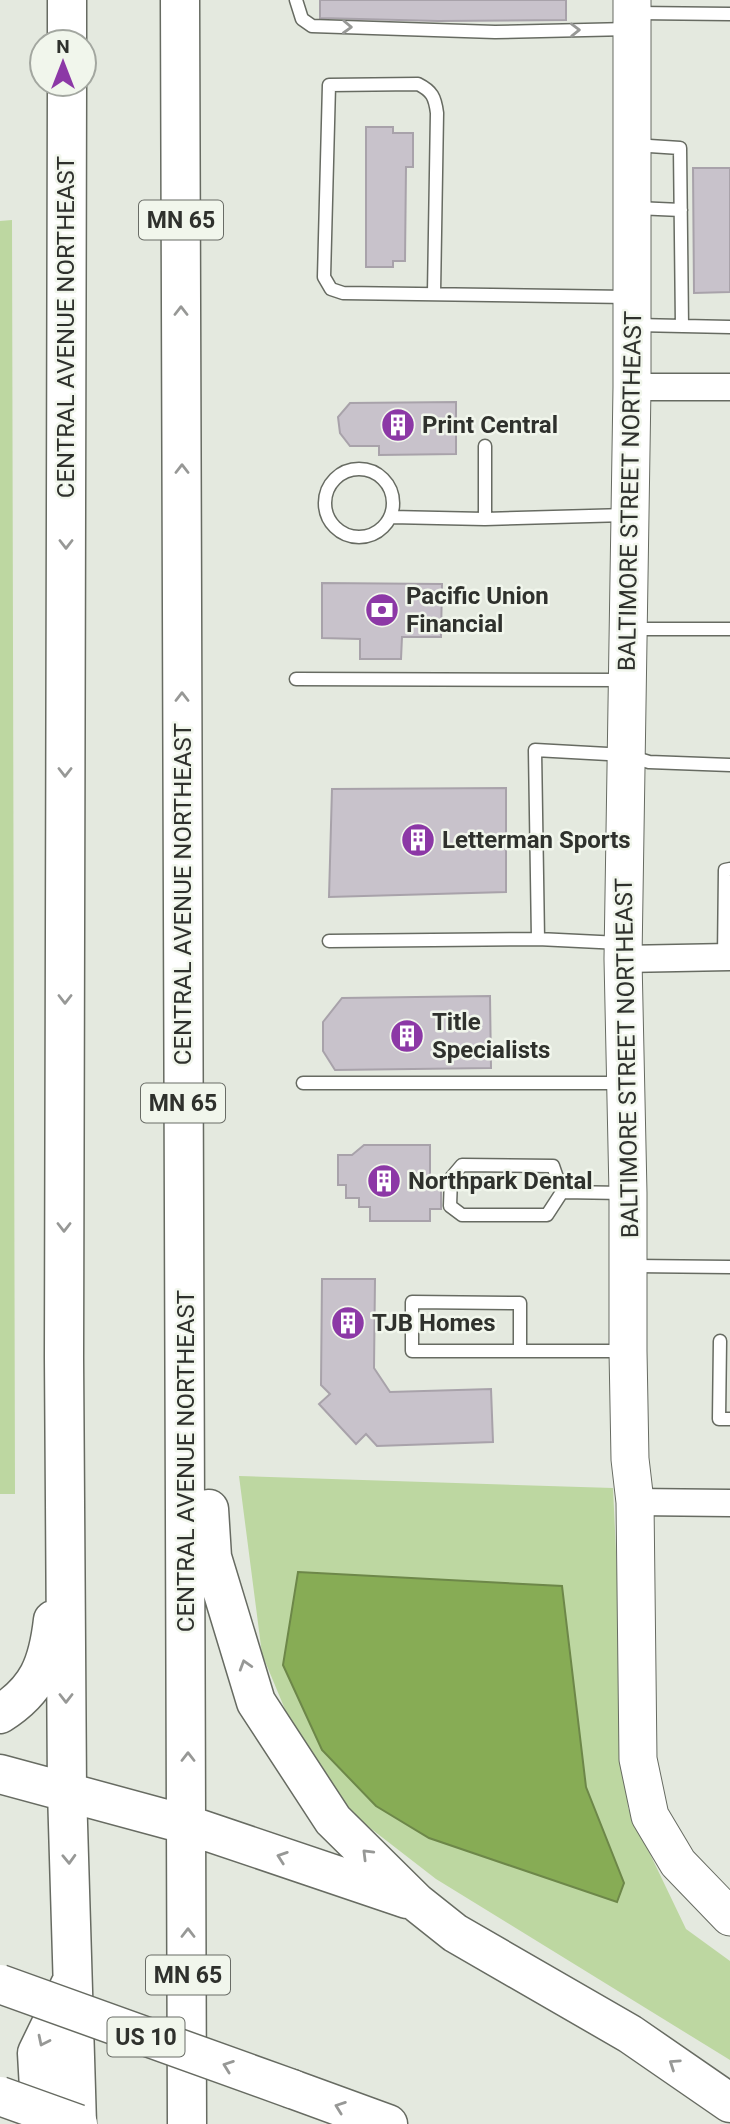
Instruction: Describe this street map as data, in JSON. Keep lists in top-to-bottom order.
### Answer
{
  "streets": {
    "highway": ["MN 65", "CENTRAL AVENUE NORTHEAST", "US 10"],
    "street": ["BALTIMORE STREET NORTHEAST"]
  },
  "places": {
    "building": [
      "Print Central",
      "Letterman Sports",
      "Title Specialists",
      "Northpark Dental",
      "TJB Homes"
    ],
    "bank": ["Pacific Union Financial"]
  },
  "north": "top"
}
